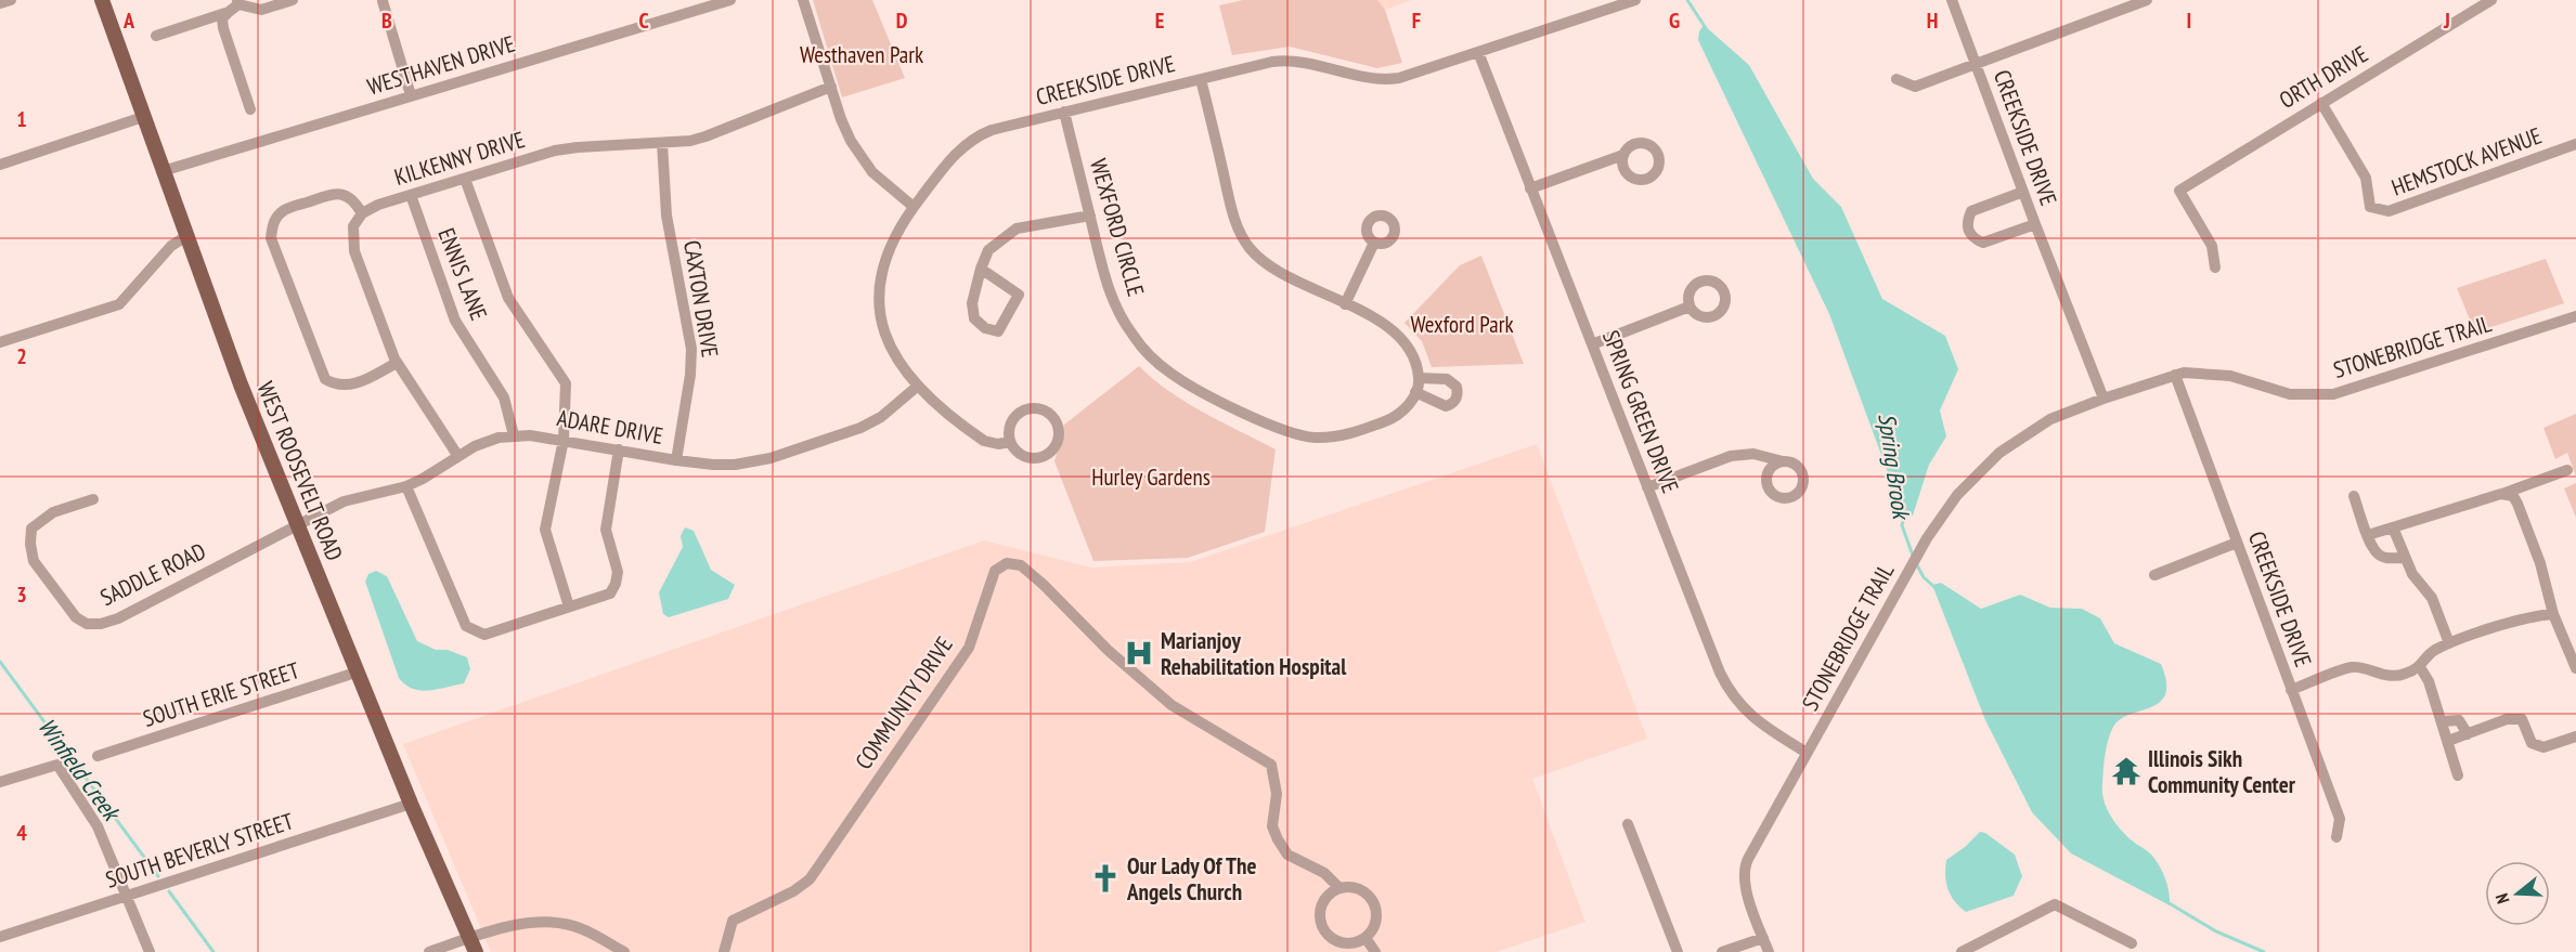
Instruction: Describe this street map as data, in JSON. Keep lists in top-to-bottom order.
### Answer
{
  "streets": {
    "main road": ["WEST ROOSEVELT ROAD"],
    "street": [
      "WESTHAVEN DRIVE",
      "ORTH DRIVE",
      "CREEKSIDE DRIVE",
      "KILKENNY DRIVE",
      "HEMSTOCK AVENUE",
      "WEXFORD CIRCLE",
      "ENNIS LANE",
      "CAXTON DRIVE",
      "STONEBRIDGE TRAIL",
      "SPRING GREEN DRIVE",
      "ADARE DRIVE",
      "SADDLE ROAD",
      "SOUTH ERIE STREET",
      "COMMUNITY DRIVE",
      "SOUTH BEVERLY STREET"
    ]
  },
  "crossings": [
    ["WESTHAVEN DRIVE", "WEST ROOSEVELT ROAD"],
    ["ORTH DRIVE", "HEMSTOCK AVENUE"],
    ["CREEKSIDE DRIVE", "WEXFORD CIRCLE"],
    ["CREEKSIDE DRIVE", "STONEBRIDGE TRAIL"],
    ["CREEKSIDE DRIVE", "SPRING GREEN DRIVE"],
    ["CREEKSIDE DRIVE", "ADARE DRIVE"],
    ["KILKENNY DRIVE", "ENNIS LANE"],
    ["KILKENNY DRIVE", "CAXTON DRIVE"],
    ["ENNIS LANE", "ADARE DRIVE"],
    ["CAXTON DRIVE", "ADARE DRIVE"],
    ["STONEBRIDGE TRAIL", "SPRING GREEN DRIVE"],
    ["ADARE DRIVE", "WEST ROOSEVELT ROAD"],
    ["ADARE DRIVE", "SADDLE ROAD"],
    ["WEST ROOSEVELT ROAD", "SADDLE ROAD"],
    ["WEST ROOSEVELT ROAD", "SOUTH ERIE STREET"],
    ["WEST ROOSEVELT ROAD", "SOUTH BEVERLY STREET"]
  ],
  "water": ["Spring Brook", "Winfield Creek"],
  "parks": ["Westhaven Park", "Wexford Park", "Hurley Gardens"],
  "places": {
    "hospital": ["Marianjoy Rehabilitation Hospital"],
    "temple": ["Illinois Sikh Community Center"],
    "church": ["Our Lady Of The Angels Church"]
  },
  "north": "left",
  "grid": {
    "columns": [
      "A",
      "B",
      "C",
      "D",
      "E",
      "F",
      "G",
      "H",
      "I",
      "J"
    ],
    "rows": [
      "1",
      "2",
      "3",
      "4"
    ]
  }
}
